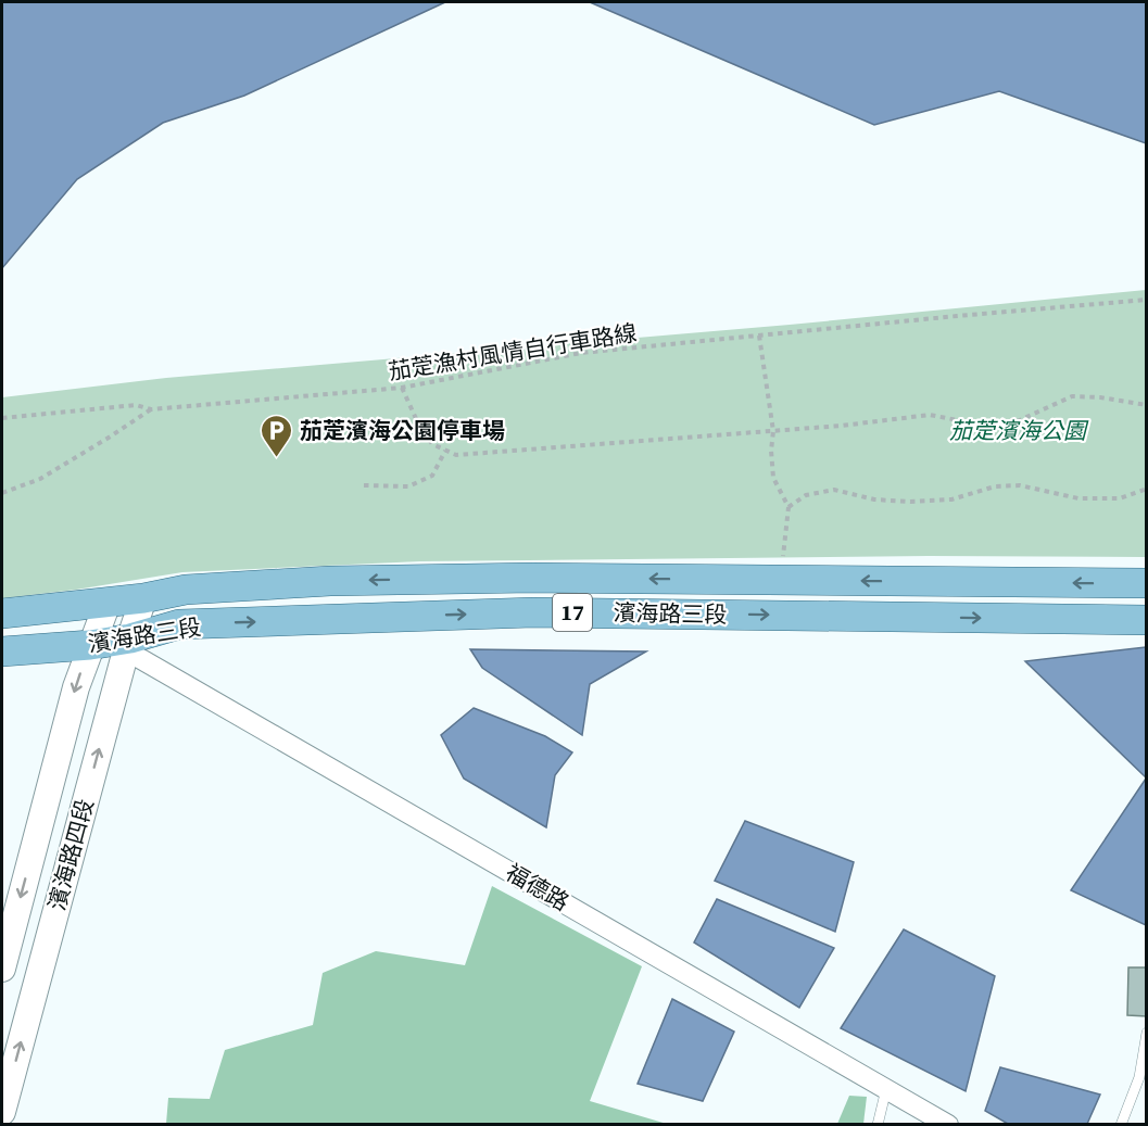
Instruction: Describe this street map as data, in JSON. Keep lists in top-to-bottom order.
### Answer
{
  "streets": {
    "main road": ["17", "濱海路三段"],
    "street": ["濱海路四段", "福德路"],
    "path": ["茄萣漁村風情自行車路線"]
  },
  "crossings": [
    ["濱海路三段", "濱海路四段"],
    ["濱海路三段", "福德路"],
    ["濱海路四段", "福德路"]
  ],
  "parks": ["茄萣濱海公園"],
  "places": {
    "parking": ["茄萣濱海公園停車場"]
  }
}
